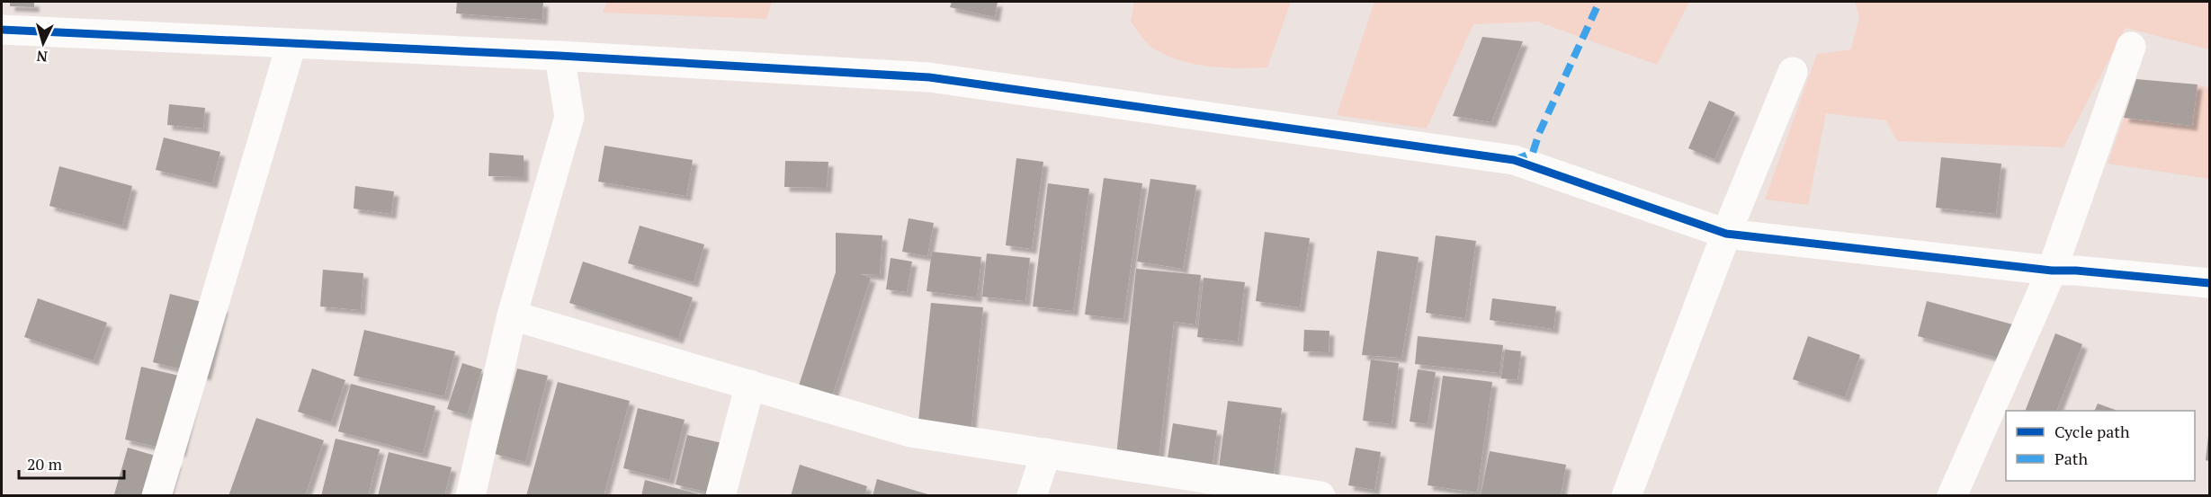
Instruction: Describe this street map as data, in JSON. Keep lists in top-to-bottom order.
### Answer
{
  "legend": ["Cycle path", "Path"],
  "scale_bar": "20 m",
  "north": "bottom"
}
